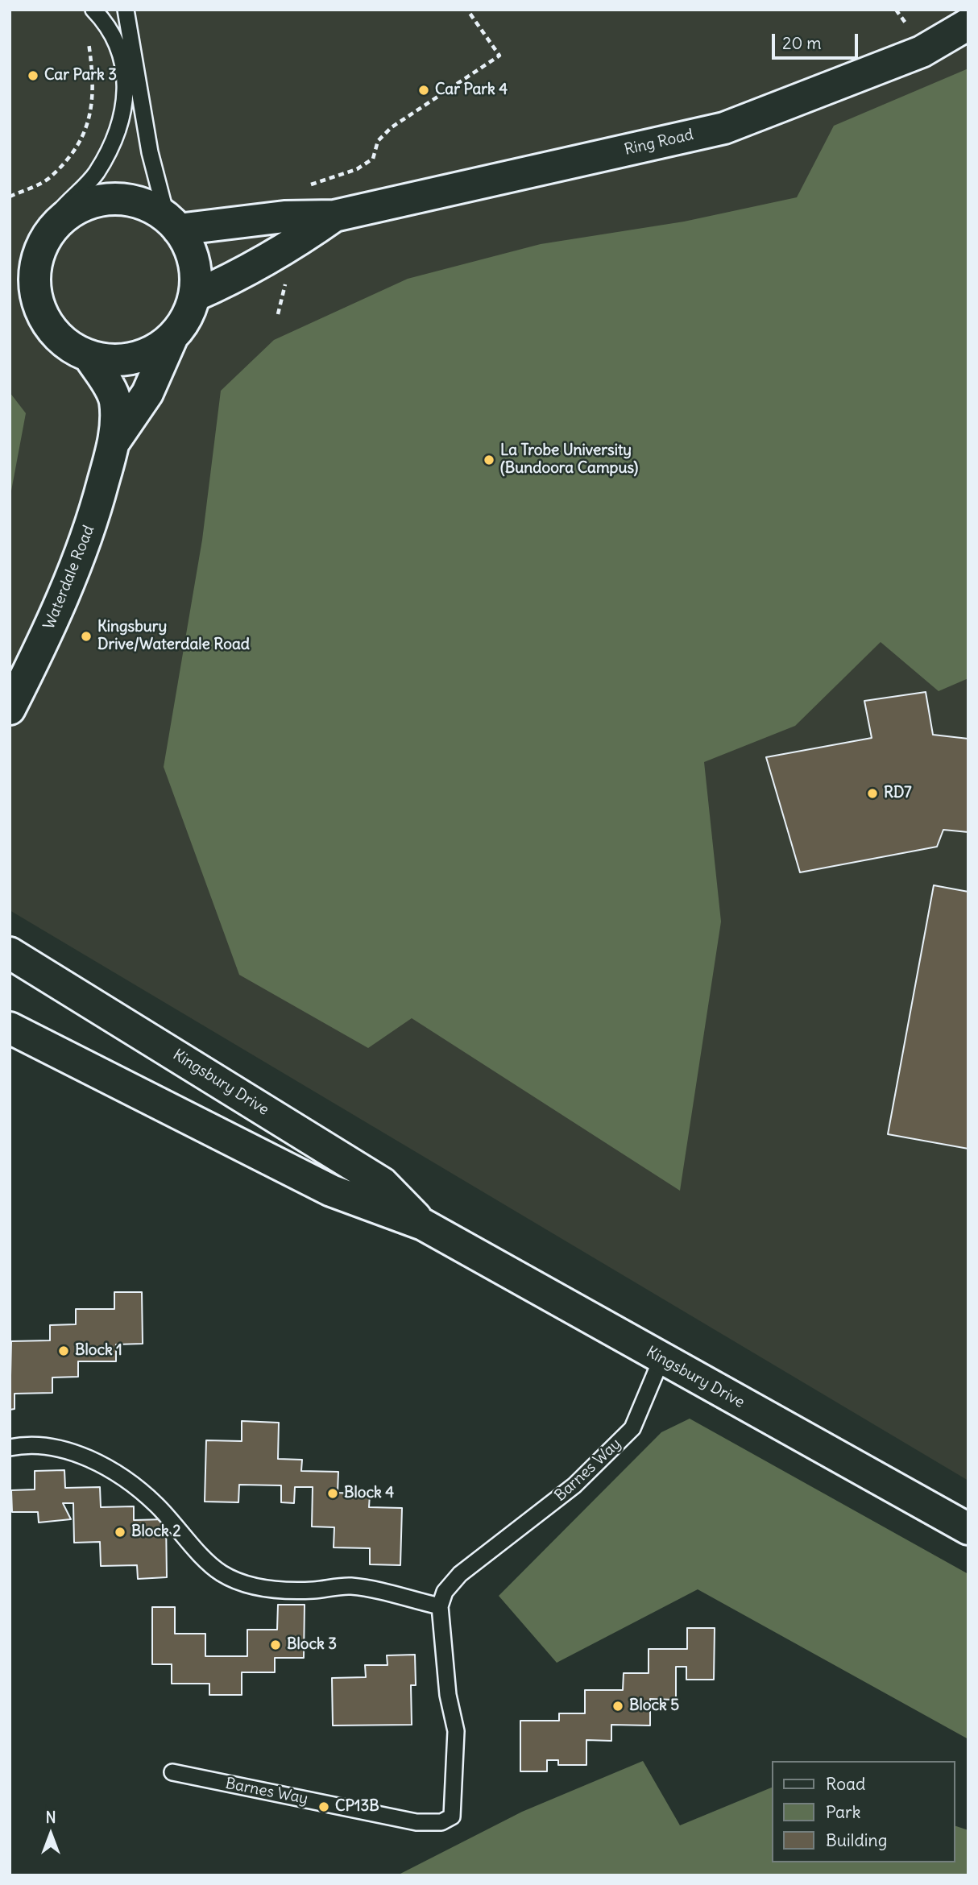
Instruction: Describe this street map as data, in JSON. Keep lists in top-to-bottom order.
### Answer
{
  "streets": {
    "street": ["Ring Road", "Waterdale Road", "Kingsbury Drive"],
    "lane": ["Barnes Way"]
  },
  "crossings": [
    ["Ring Road", "Waterdale Road"],
    ["Kingsbury Drive", "Barnes Way"]
  ],
  "places": [
    "Car Park 3",
    "Car Park 4",
    "La Trobe University (Bundoora Campus)",
    "Kingsbury Drive/Waterdale Road",
    "RD7",
    "Block 1",
    "Block 4",
    "Block 2",
    "Block 3",
    "Block 5",
    "CP13B"
  ],
  "legend": ["Road", "Park", "Building"],
  "scale_bar": "20 m",
  "north": "top"
}
